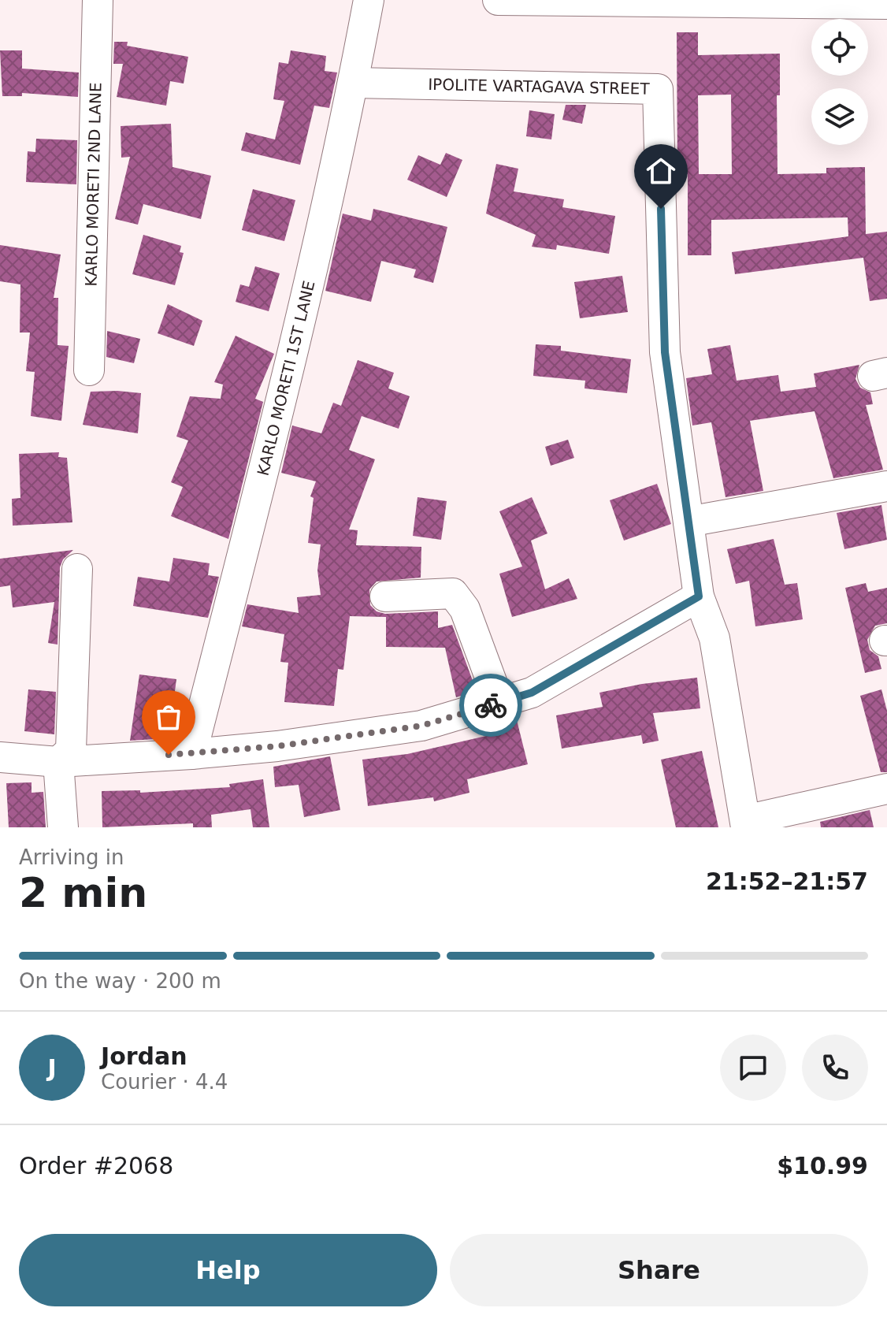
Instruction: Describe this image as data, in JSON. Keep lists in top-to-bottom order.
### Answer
{
  "streets": {
    "street": ["IPOLITE VARTAGAVA STREET", "KARLO MORETI 2ND LANE", "KARLO MORETI 1ST LANE"]
  },
  "crossings": [
    ["IPOLITE VARTAGAVA STREET", "KARLO MORETI 1ST LANE"]
  ],
  "page": {
    "heading": ["2 min", "Arriving in", "21:52–21:57"],
    "panel": [
      "Jordan",
      "Courier · 4.4",
      "Order #2068",
      "$10.99"
    ],
    "bar": "On the way · 200 m",
    "round": "J",
    "buttons": ["Help", "Share"]
  }
}
